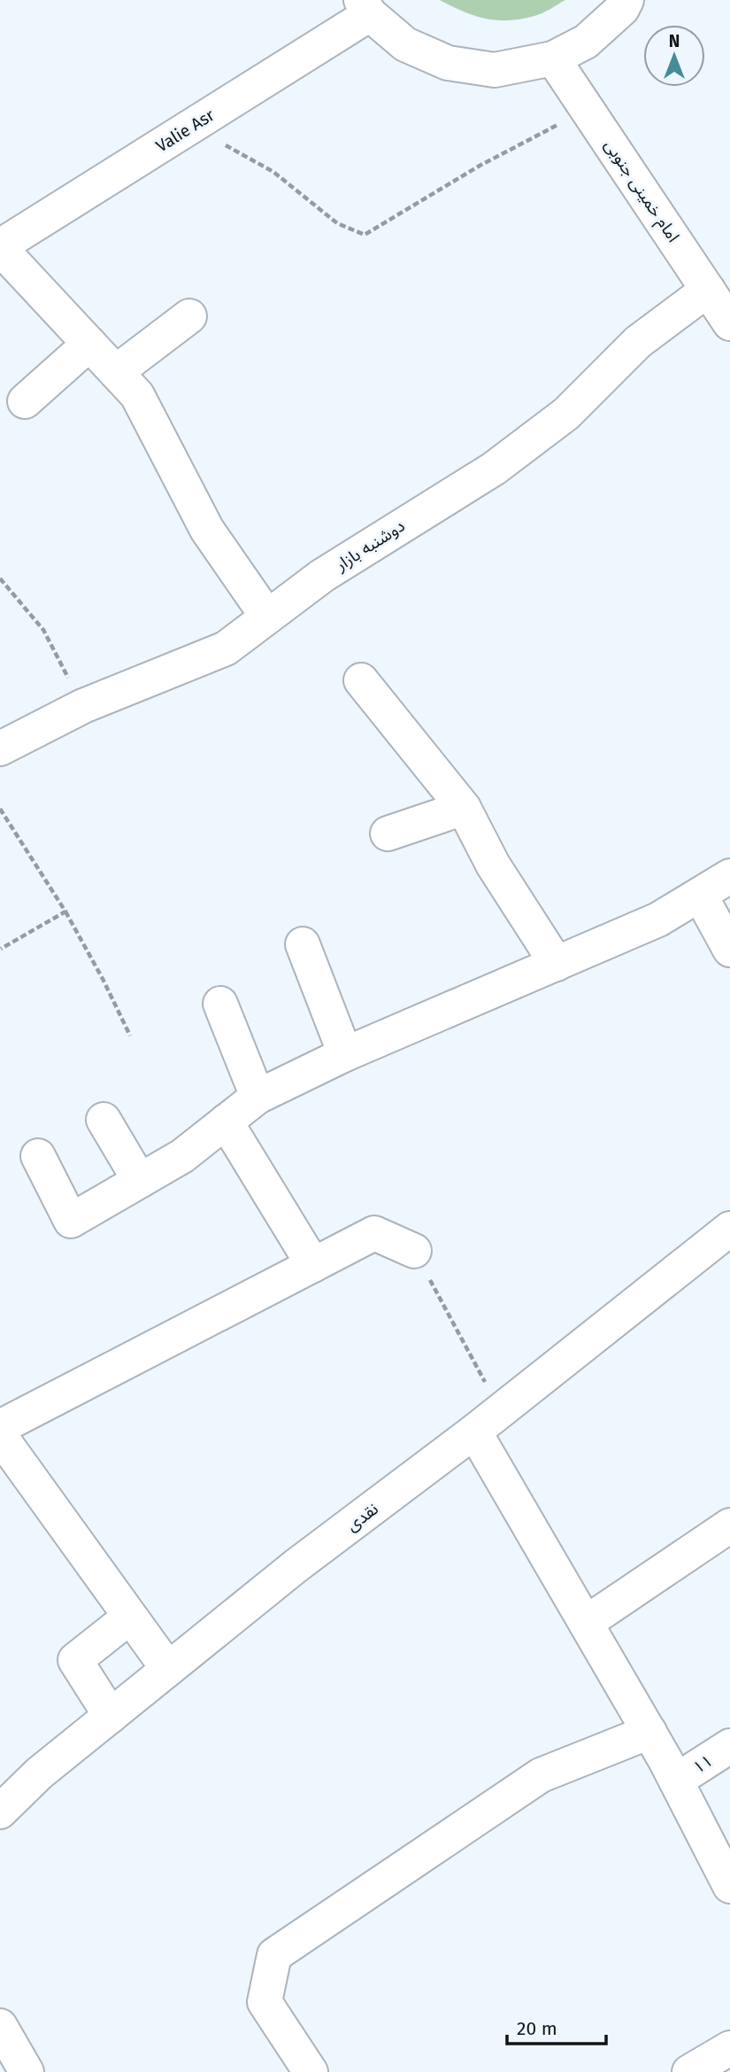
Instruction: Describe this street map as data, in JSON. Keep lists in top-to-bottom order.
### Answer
{
  "streets": {
    "street": [
      "Valie Asr",
      "امام خمینی جنوبی",
      "دوشنبه بازار",
      "نقدی",
      "۱۱"
    ]
  },
  "crossings": [
    ["امام خمینی جنوبی", "دوشنبه بازار"]
  ],
  "scale_bar": "20 m",
  "north": "top"
}
